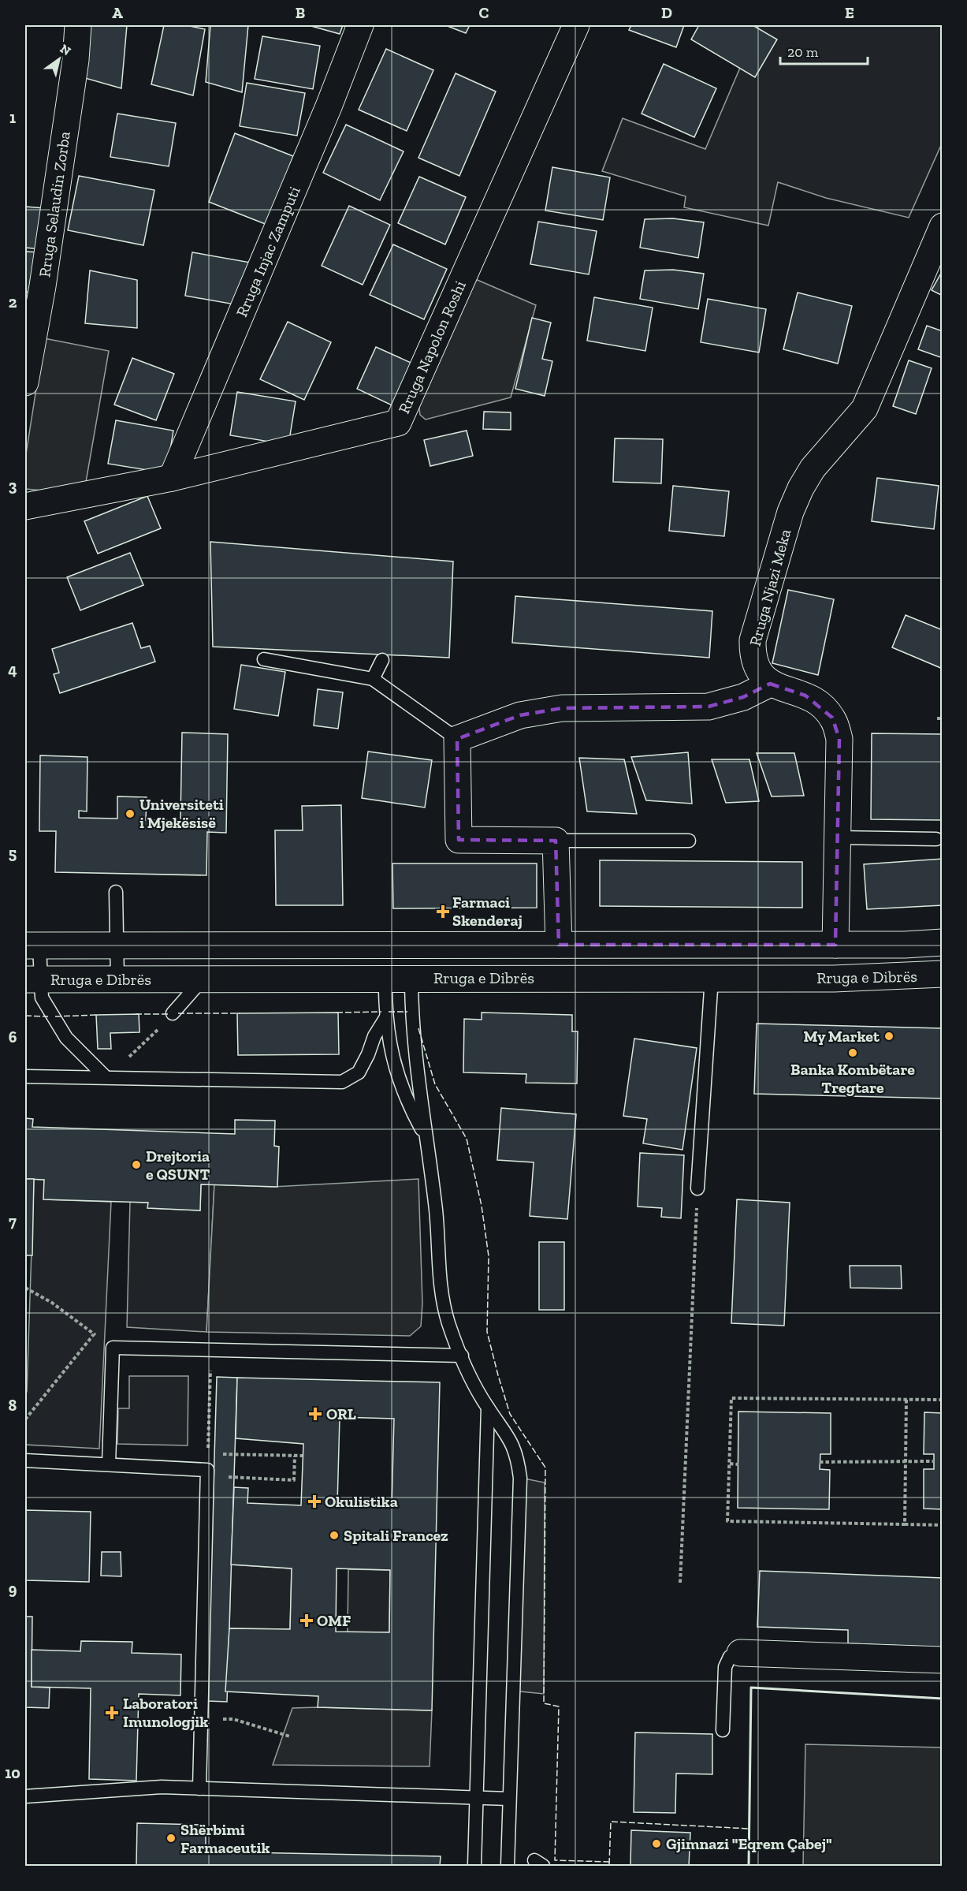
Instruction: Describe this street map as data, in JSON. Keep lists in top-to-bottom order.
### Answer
{
  "streets": {
    "main road": [
      "Rruga Selaudin Zorba",
      "Rruga Injac Zamputi",
      "Rruga Napolon Roshi",
      "Rruga Njazi Meka",
      "Rruga e Dibrës"
    ]
  },
  "crossings": [
    ["Rruga Injac Zamputi", "Rruga Napolon Roshi"]
  ],
  "places": {
    "other": [
      "Universiteti i Mjekësisë",
      "My Market",
      "Banka Kombëtare Tregtare",
      "Drejtoria e QSUNT",
      "Spitali Francez",
      "Shërbimi Farmaceutik",
      "Gjimnazi \"Eqrem Çabej\""
    ],
    "health": [
      "Farmaci Skenderaj",
      "ORL",
      "Okulistika",
      "OMF",
      "Laboratori Imunologjik"
    ]
  },
  "scale_bar": "20 m",
  "north": "top right",
  "grid": {
    "columns": [
      "A",
      "B",
      "C",
      "D",
      "E"
    ],
    "rows": [
      "1",
      "2",
      "3",
      "4",
      "5",
      "6",
      "7",
      "8",
      "9",
      "10"
    ]
  }
}
